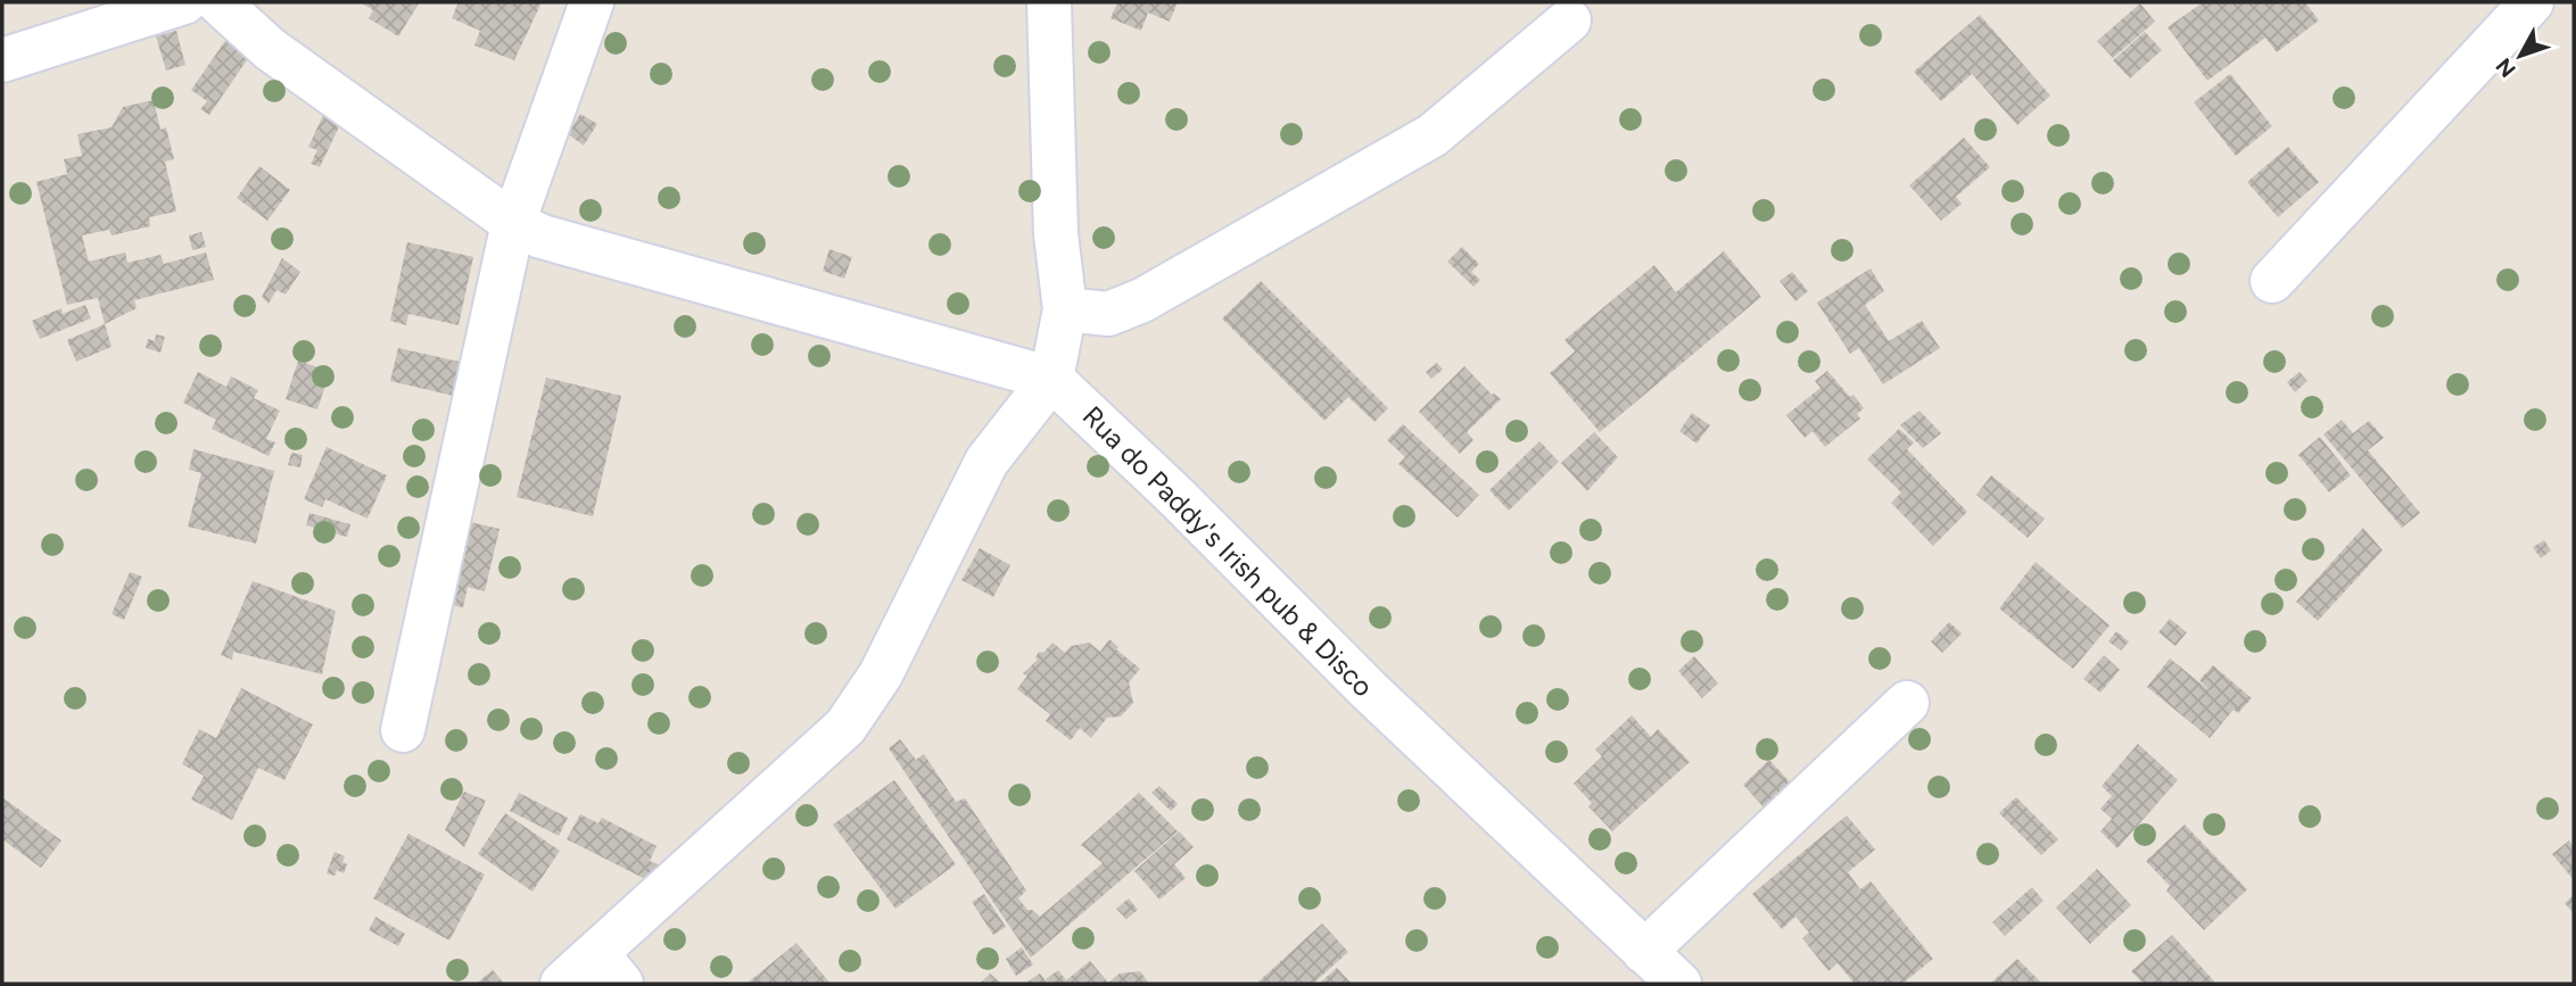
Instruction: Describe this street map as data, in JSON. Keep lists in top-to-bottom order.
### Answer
{
  "streets": {
    "street": ["Rua do Paddy's Irish pub & Disco"]
  },
  "north": "bottom left"
}
